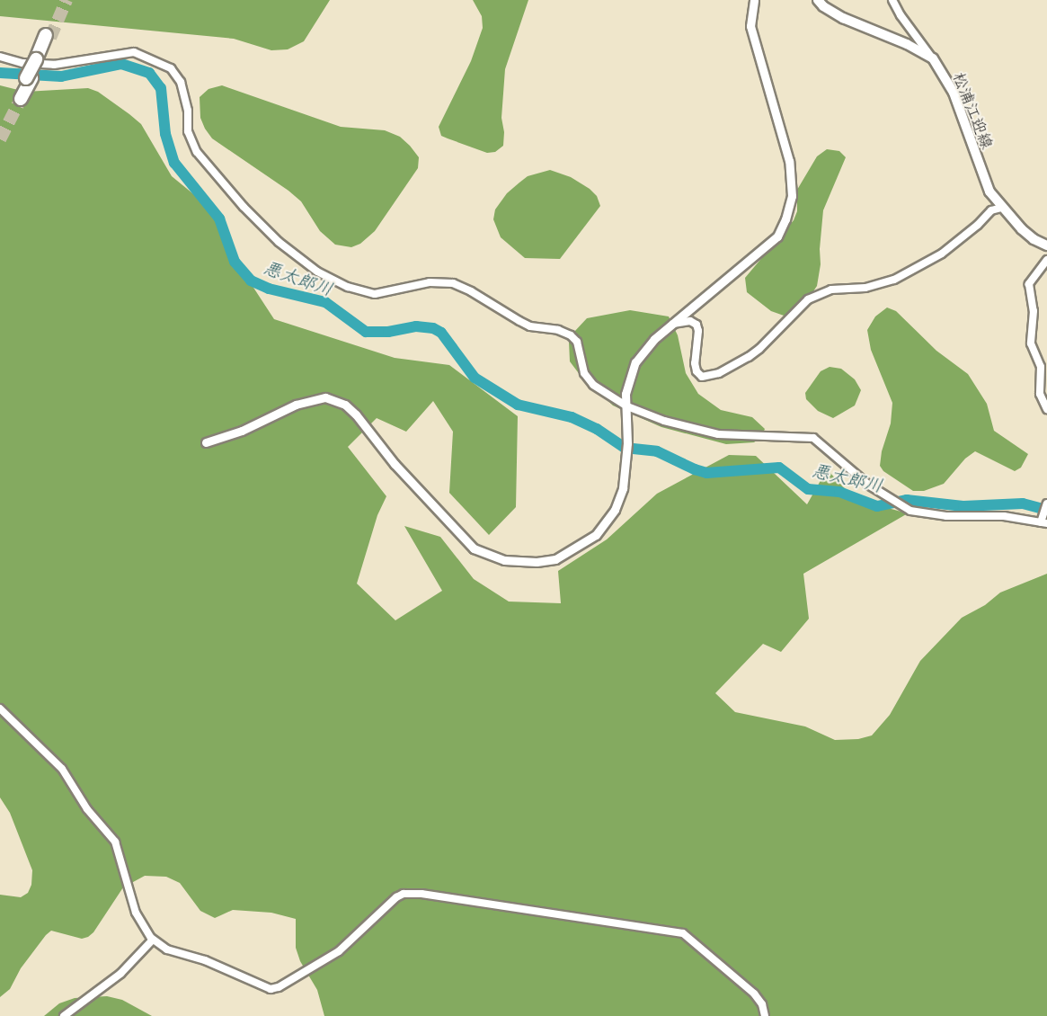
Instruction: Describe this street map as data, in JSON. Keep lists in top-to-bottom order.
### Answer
{
  "streets": {
    "main road": ["松浦江迎線"]
  },
  "water": ["悪太郎川"]
}
